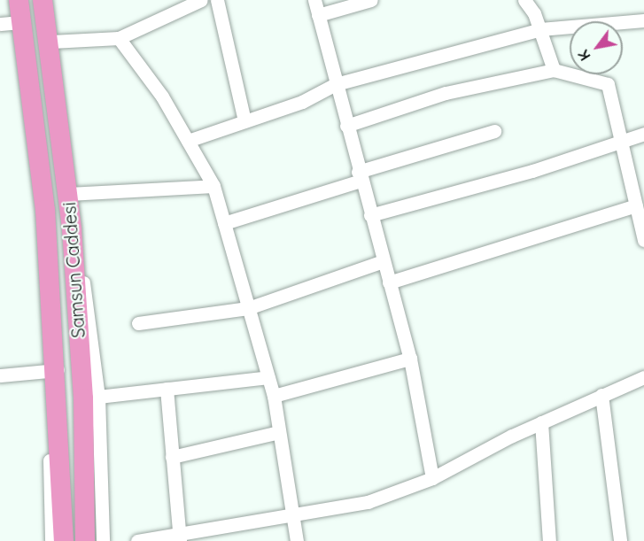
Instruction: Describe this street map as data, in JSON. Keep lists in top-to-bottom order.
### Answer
{
  "streets": {
    "highway": ["Samsun Caddesi"]
  },
  "north": "bottom left"
}
